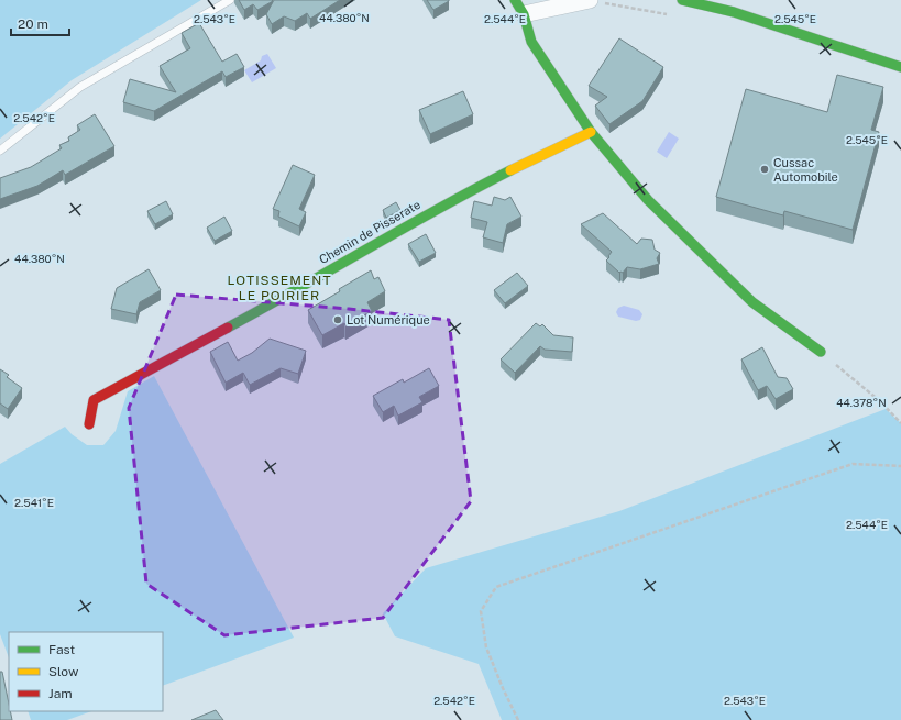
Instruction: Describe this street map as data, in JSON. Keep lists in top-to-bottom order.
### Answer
{
  "streets": {
    "street": ["Chemin de Pisserate"]
  },
  "districts": ["LOTISSEMENT LE POIRIER"],
  "places": ["Cussac Automobile", "Lot Numérique"],
  "legend": ["Fast", "Slow", "Jam"],
  "scale_bar": "20 m",
  "coordinates": [
    "44.380°N",
    "2.543°E",
    "2.544°E",
    "2.545°E",
    "2.542°E",
    "44.378°N",
    "2.541°E"
  ]
}
